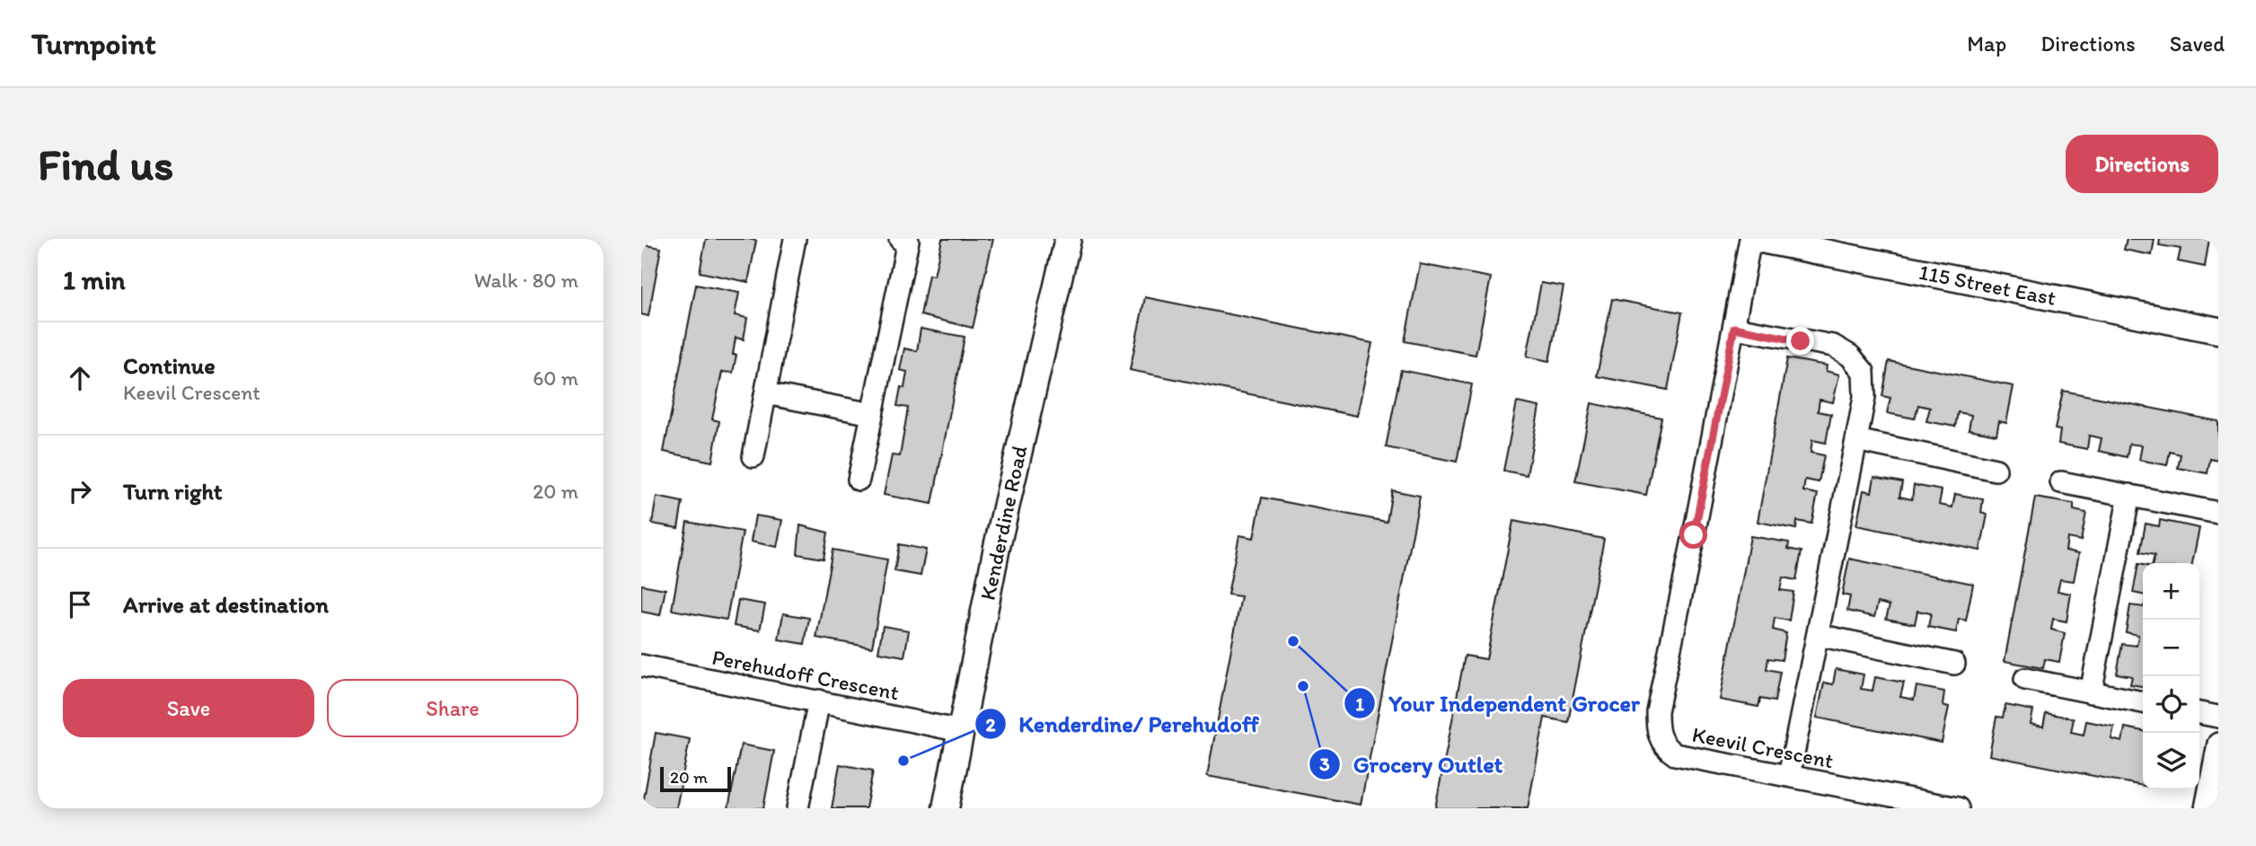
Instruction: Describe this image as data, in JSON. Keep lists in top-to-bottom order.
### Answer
{
  "streets": {
    "street": [
      "115 Street East",
      "Kenderdine Road",
      "Perehudoff Crescent",
      "Keevil Crescent"
    ]
  },
  "crossings": [
    ["Kenderdine Road", "Perehudoff Crescent"]
  ],
  "places": ["Your Independent Grocer", "Grocery Outlet", "Kenderdine/ Perehudoff"],
  "scale_bar": "20 m",
  "page": {
    "header": "Turnpoint",
    "nav": ["Map", "Directions", "Saved"],
    "buttons": [
      "Directions",
      ["Save", "Share"]
    ],
    "title": "Find us",
    "heading": ["1 min", "Walk · 80 m"],
    "list": [
      ["Continue", "Keevil Crescent", "60 m"],
      ["Turn right", "20 m"],
      "Arrive at destination"
    ],
    "map_buttons": ["+", "−"],
    "scale": "20 m"
  }
}
